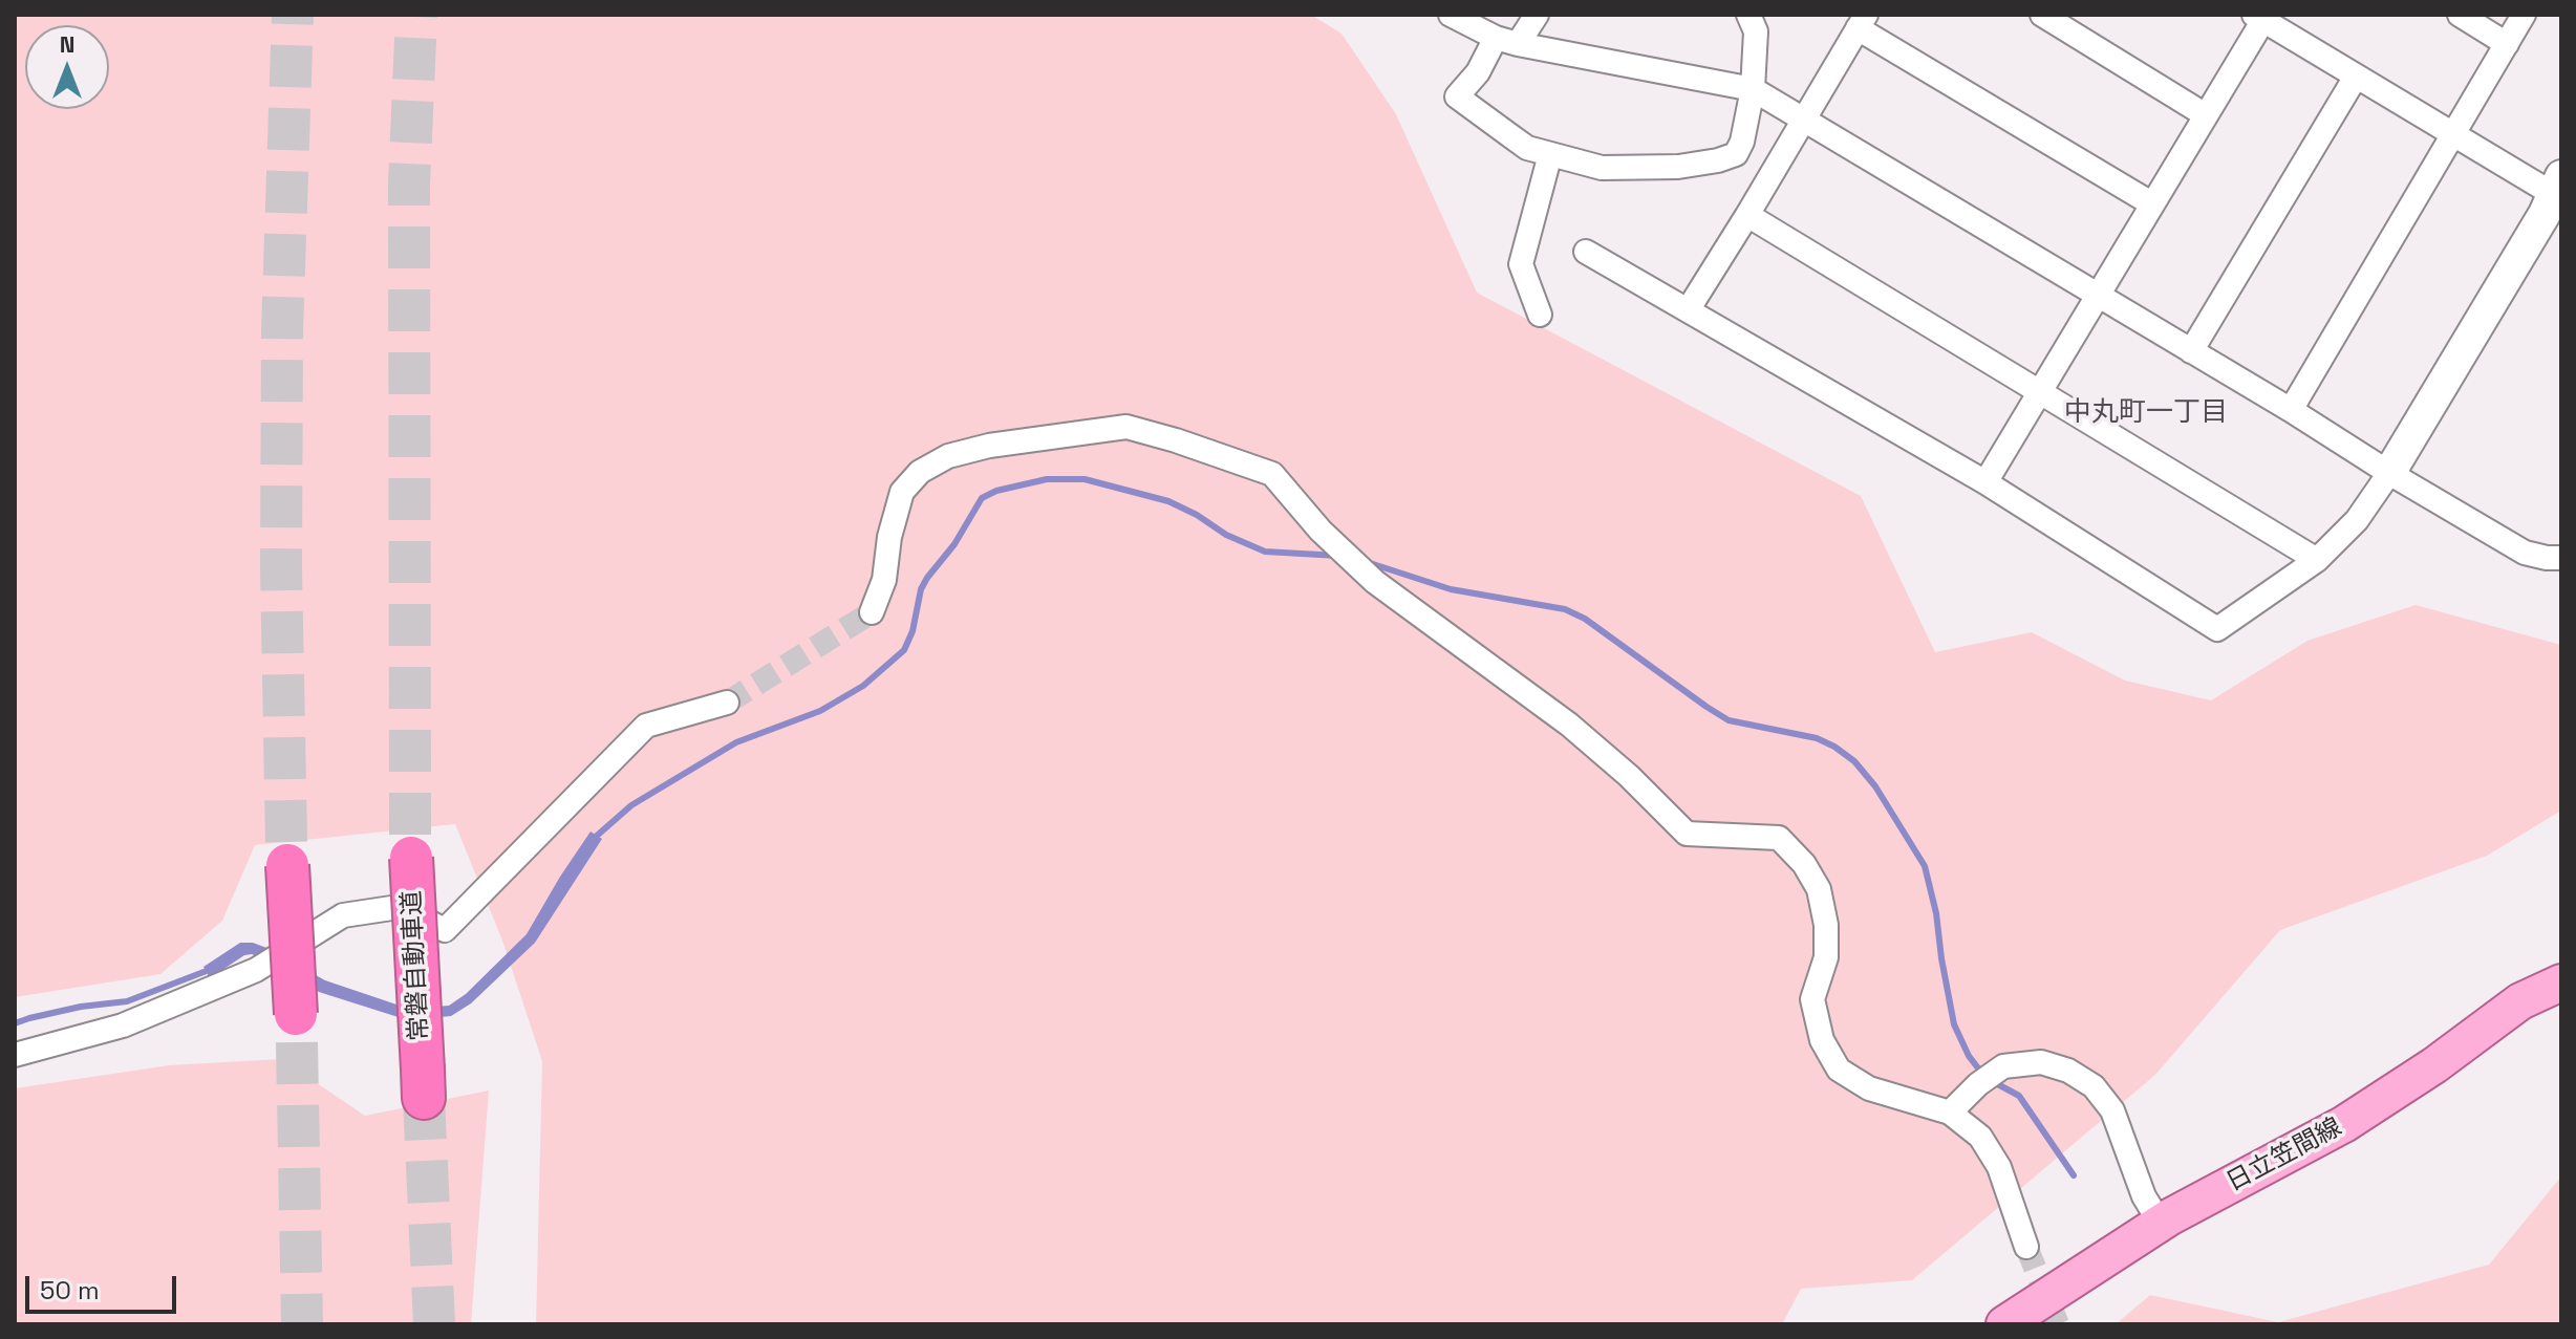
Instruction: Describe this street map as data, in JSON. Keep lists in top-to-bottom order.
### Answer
{
  "streets": {
    "highway": ["常磐自動車道"],
    "main road": ["日立笠間線"]
  },
  "districts": ["中丸町一丁目"],
  "scale_bar": "50 m",
  "north": "top"
}
